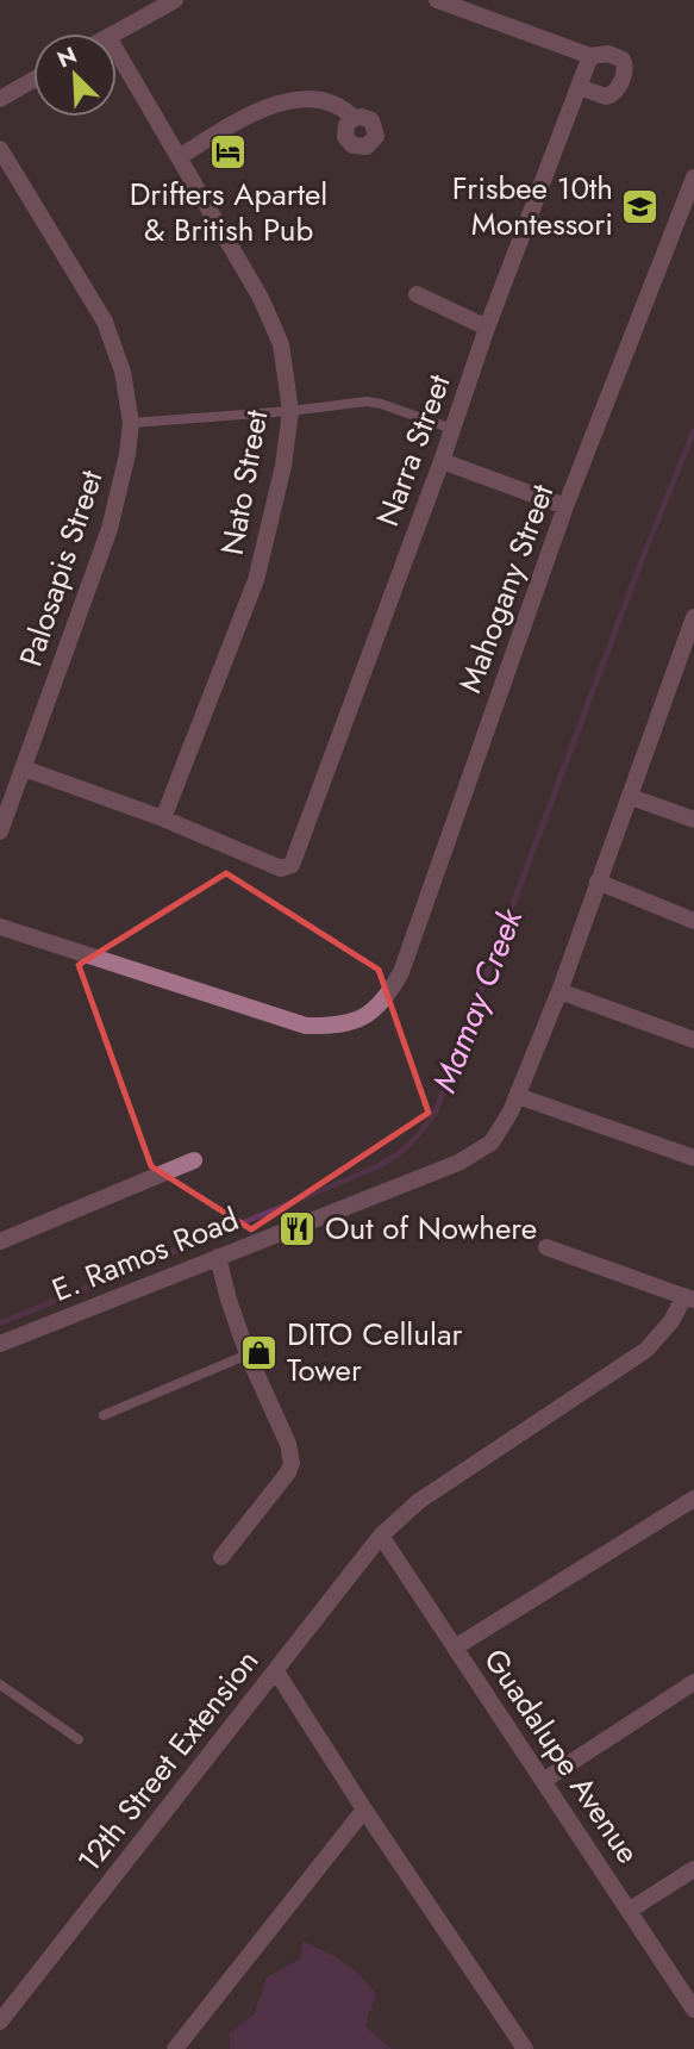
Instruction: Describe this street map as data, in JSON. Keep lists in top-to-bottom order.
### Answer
{
  "streets": {
    "street": [
      "Narra Street",
      "Nato Street",
      "Palosapis Street",
      "Mahogany Street",
      "E. Ramos Road",
      "Guadalupe Avenue",
      "12th Street Extension"
    ]
  },
  "crossings": [
    ["Narra Street", "Nato Street"],
    ["Guadalupe Avenue", "12th Street Extension"]
  ],
  "water": ["Mamay Creek"],
  "places": {
    "hotel": ["Drifters Apartel & British Pub"],
    "school or university": ["Frisbee 10th Montessori"],
    "restaurant": ["Out of Nowhere"],
    "shop": ["DITO Cellular Tower"]
  },
  "north": "top left"
}
